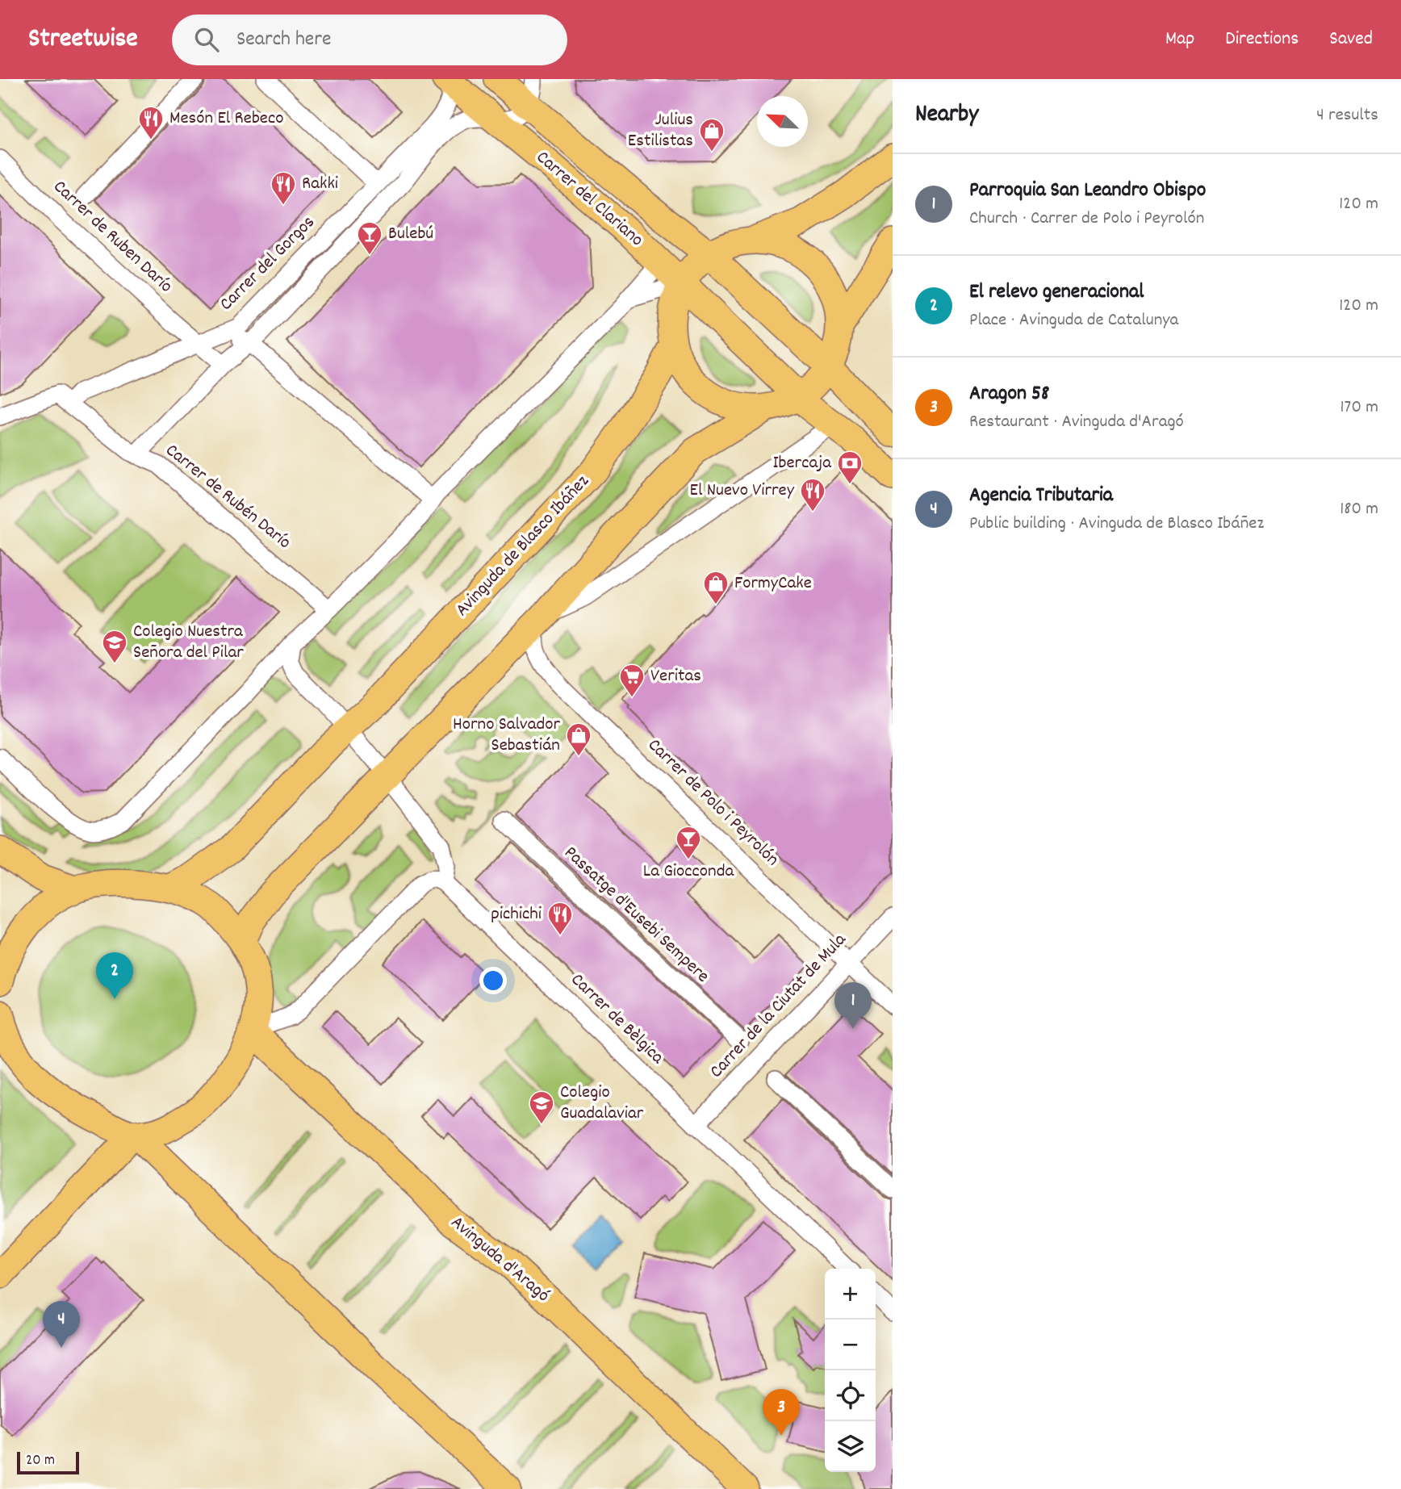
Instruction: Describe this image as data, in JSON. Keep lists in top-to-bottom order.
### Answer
{
  "streets": {
    "main road": ["Carrer del Clariano", "Avinguda de Blasco Ibáñez", "Avinguda d'Aragó"],
    "street": [
      "Carrer de Ruben Darío",
      "Carrer del Gorgos",
      "Carrer de Rubén Darío",
      "Carrer de Polo i Peyrolón",
      "Passatge d'Eusebi Sempere",
      "Carrer de la Ciutat de Mula",
      "Carrer de Bèlgica"
    ]
  },
  "crossings": [
    ["Carrer del Clariano", "Carrer del Gorgos"],
    ["Carrer de Ruben Darío", "Carrer del Gorgos"],
    ["Carrer del Gorgos", "Carrer de Rubén Darío"],
    ["Carrer de Polo i Peyrolón", "Carrer de la Ciutat de Mula"],
    ["Carrer de la Ciutat de Mula", "Carrer de Bèlgica"]
  ],
  "places": {
    "restaurant": [
      "Mesón El Rebeco",
      "Rakki",
      "El Nuevo Virrey",
      "pichichi"
    ],
    "shop": ["Julius Estilistas", "FormyCake", "Horno Salvador Sebastián"],
    "bar": ["Bulebú", "La Giocconda"],
    "bank": ["Ibercaja"],
    "school or university": ["Colegio Nuestra Señora del Pilar", "Colegio Guadalaviar"],
    "supermarket": ["Veritas"]
  },
  "scale_bar": "20 m",
  "north": "top left",
  "page": {
    "header": "Streetwise",
    "search": "Search here",
    "nav": ["Map", "Directions", "Saved"],
    "heading": ["Nearby", "4 results"],
    "list": [
      {
        "mark": "1",
        "name": "Parroquia San Leandro Obispo",
        "note": "Church · Carrer de Polo i Peyrolón",
        "value": "120 m"
      },
      {
        "mark": "2",
        "name": "El relevo generacional",
        "note": "Place · Avinguda de Catalunya",
        "value": "120 m"
      },
      {
        "mark": "3",
        "name": "Aragon 58",
        "note": "Restaurant · Avinguda d'Aragó",
        "value": "170 m"
      },
      {
        "mark": "4",
        "name": "Agencia Tributaria",
        "note": "Public building · Avinguda de Blasco Ibáñez",
        "value": "180 m"
      }
    ],
    "pins": [
      "2",
      "1",
      "4",
      "3"
    ],
    "map_buttons": ["+", "−"],
    "scale": "20 m"
  }
}
